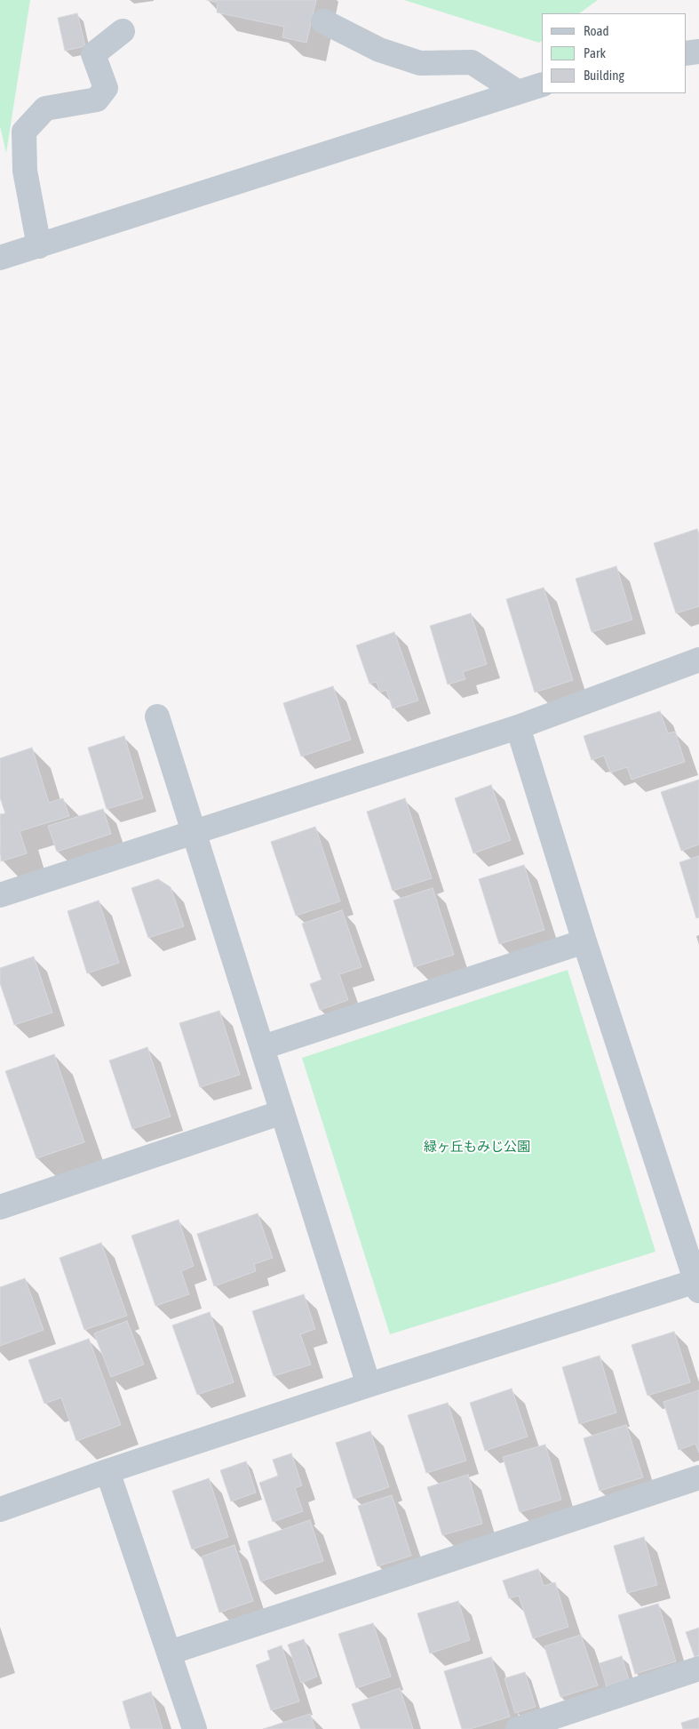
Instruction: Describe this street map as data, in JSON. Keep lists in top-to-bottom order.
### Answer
{
  "parks": ["緑ヶ丘もみじ公園"],
  "legend": ["Road", "Park", "Building"]
}
